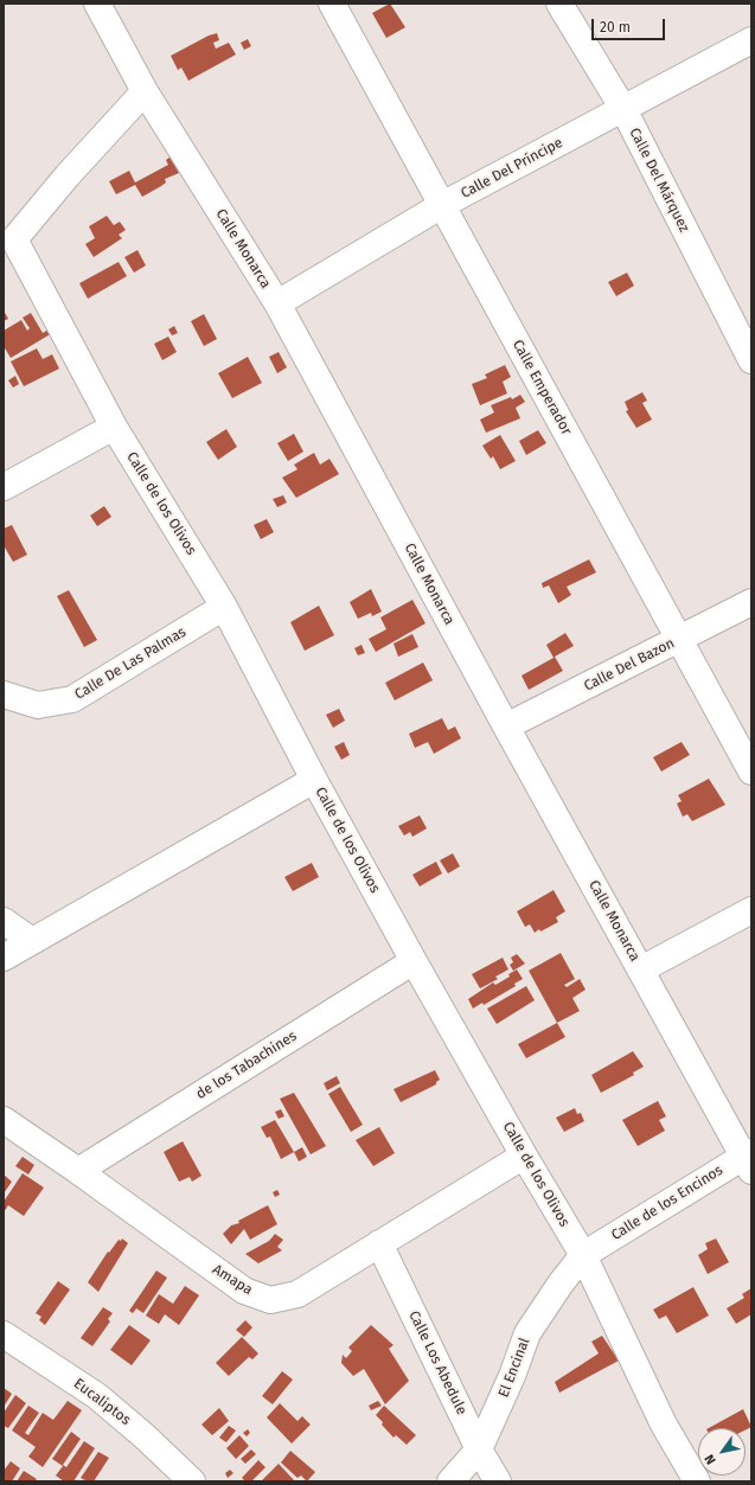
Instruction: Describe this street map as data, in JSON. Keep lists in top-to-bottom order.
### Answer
{
  "streets": {
    "street": [
      "Calle Del Príncipe",
      "Calle Del Márquez",
      "Calle Monarca",
      "Calle Emperador",
      "Calle de los Olivos",
      "Calle De Las Palmas",
      "Calle Del Bazon",
      "de los Tabachines",
      "Calle de los Encinos",
      "Amapa",
      "Calle Los Abedule",
      "El Encinal",
      "Eucaliptos"
    ]
  },
  "crossings": [
    ["Calle Del Príncipe", "Calle Del Márquez"],
    ["Calle Del Príncipe", "Calle Monarca"],
    ["Calle Del Príncipe", "Calle Emperador"],
    ["Calle Monarca", "Calle de los Olivos"],
    ["Calle Monarca", "Calle Del Bazon"],
    ["Calle Monarca", "Calle de los Encinos"],
    ["Calle Emperador", "Calle Del Bazon"],
    ["Calle de los Olivos", "Calle De Las Palmas"],
    ["Calle de los Olivos", "de los Tabachines"],
    ["Calle de los Olivos", "Calle de los Encinos"],
    ["Calle de los Olivos", "Amapa"],
    ["Calle de los Olivos", "El Encinal"],
    ["de los Tabachines", "Amapa"],
    ["Calle de los Encinos", "El Encinal"],
    ["Amapa", "Calle Los Abedule"],
    ["Calle Los Abedule", "El Encinal"]
  ],
  "scale_bar": "20 m",
  "north": "bottom left"
}
